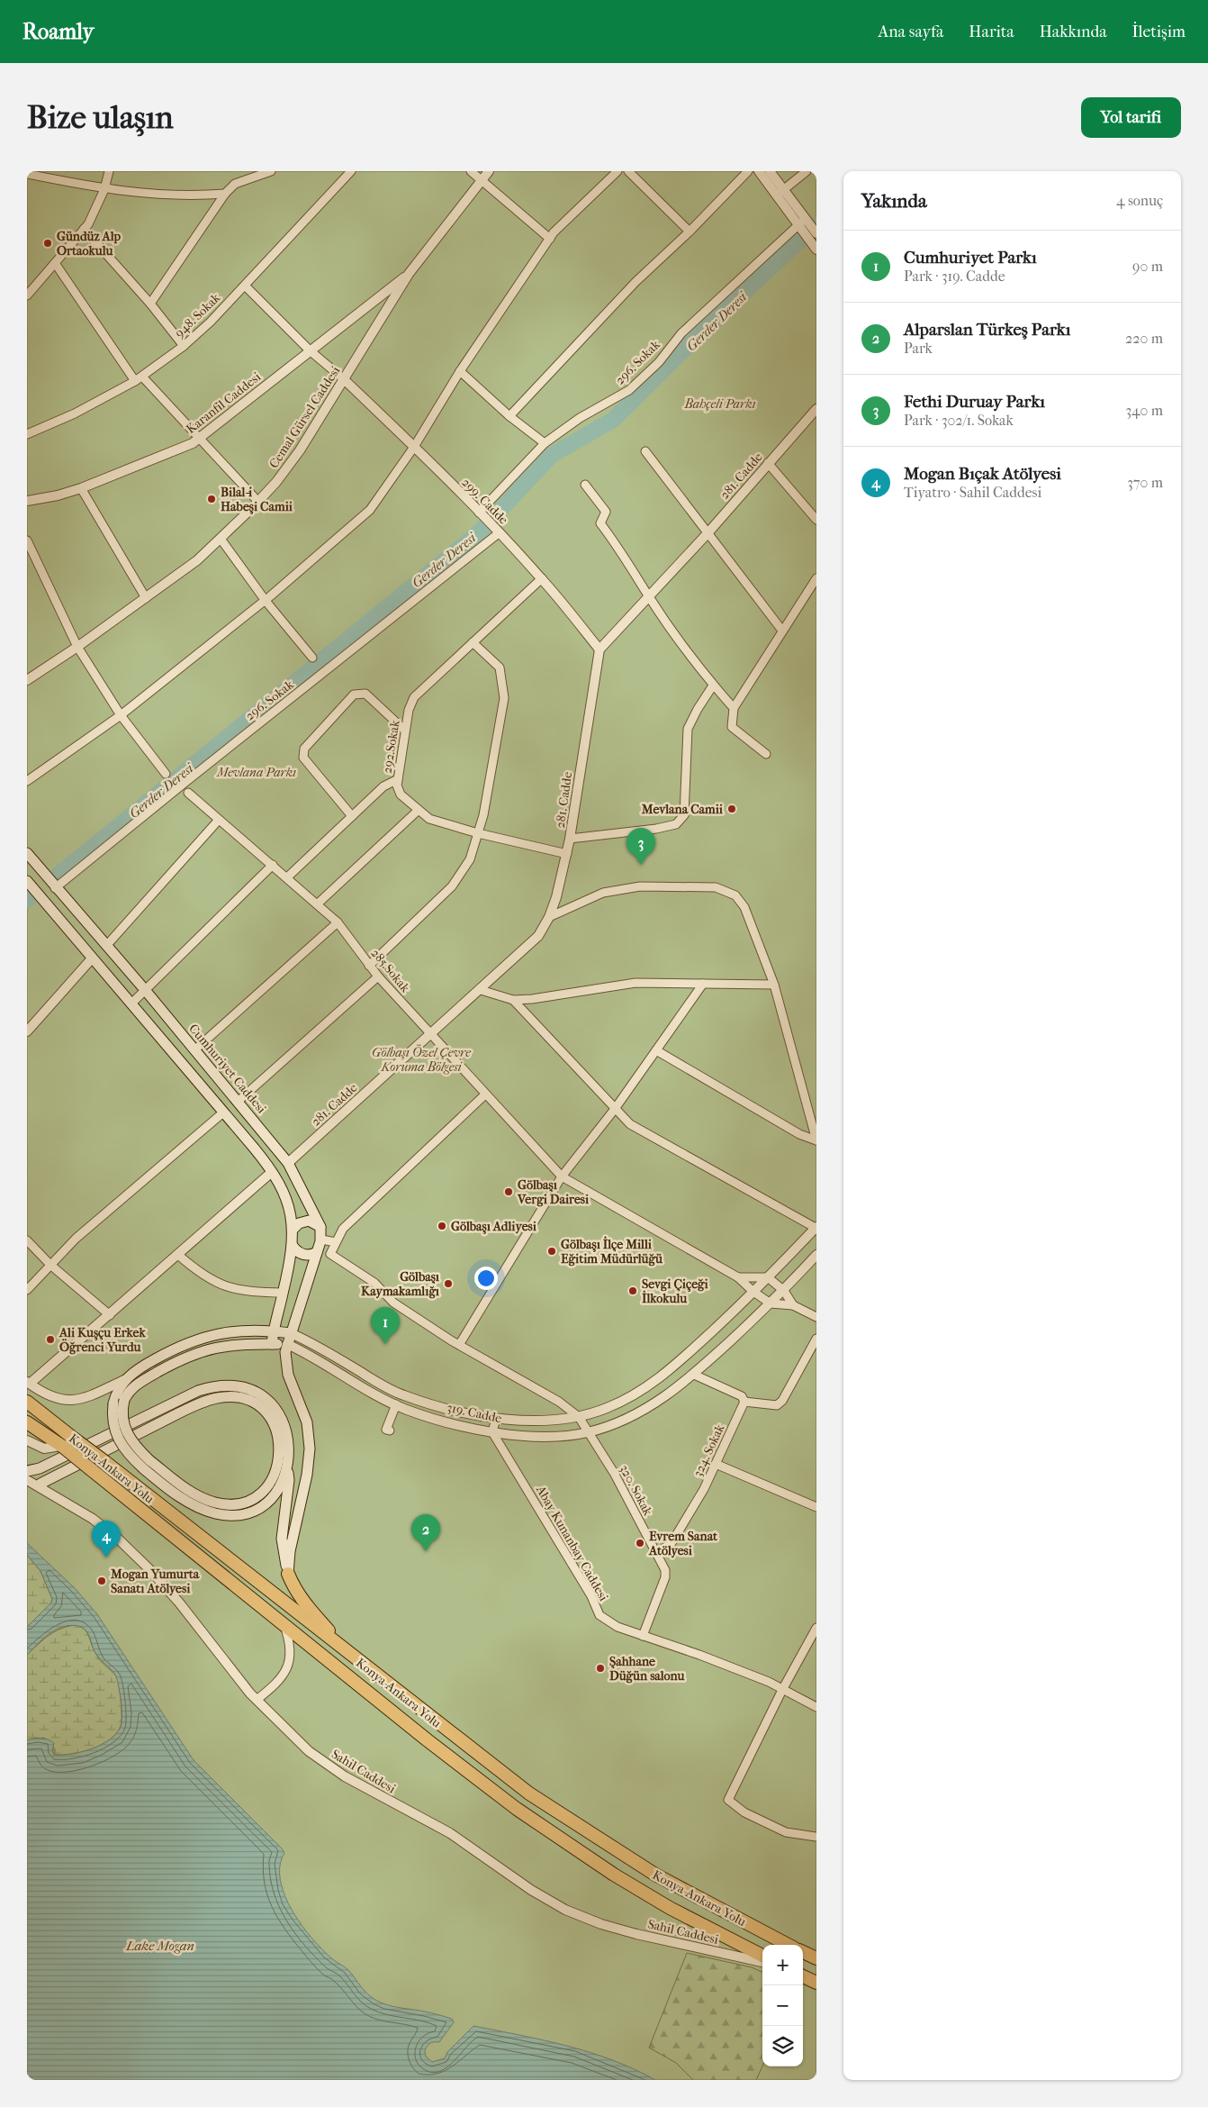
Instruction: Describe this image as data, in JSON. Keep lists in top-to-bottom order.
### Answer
{
  "streets": {
    "highway": ["Konya-Ankara Yolu"],
    "main road": ["Cumhuriyet Caddesi", "319. Cadde"],
    "street": [
      "948. Sokak",
      "296. Sokak",
      "Karanfil Caddesi",
      "Cemal Gürsel Caddesi",
      "281. Cadde",
      "299. Cadde",
      "292.Sokak",
      "285.Sokak",
      "324. Sokak",
      "320. Sokak",
      "Abay Kunanbay Caddesi",
      "Sahil Caddesi"
    ]
  },
  "crossings": [
    ["296. Sokak", "299. Cadde"],
    ["296. Sokak", "Cumhuriyet Caddesi"],
    ["Karanfil Caddesi", "Cemal Gürsel Caddesi"],
    ["Cemal Gürsel Caddesi", "299. Cadde"],
    ["281. Cadde", "299. Cadde"],
    ["281. Cadde", "292.Sokak"],
    ["281. Cadde", "285.Sokak"],
    ["281. Cadde", "Cumhuriyet Caddesi"],
    ["299. Cadde", "292.Sokak"],
    ["285.Sokak", "319. Cadde"],
    ["Cumhuriyet Caddesi", "319. Cadde"],
    ["319. Cadde", "320. Sokak"],
    ["319. Cadde", "Abay Kunanbay Caddesi"],
    ["319. Cadde", "Sahil Caddesi"],
    ["324. Sokak", "320. Sokak"],
    ["320. Sokak", "Abay Kunanbay Caddesi"]
  ],
  "water": ["Gerder Deresi", "Lake Mogan"],
  "parks": ["Bahçeli Parkı", "Mevlana Parkı", "Gölbaşı Özel Çevre Koruma Bölgesi"],
  "places": [
    "Gündüz Alp Ortaokulu",
    "Bilal-i Habeşi Camii",
    "Mevlana Camii",
    "Gölbaşı Vergi Dairesi",
    "Gölbaşı Adliyesi",
    "Gölbaşı İlçe Milli Eğitim Müdürlüğü",
    "Gölbaşı Kaymakamlığı",
    "Sevgi Çiçeği İlkokulu",
    "Ali Kuşçu Erkek Öğrenci Yurdu",
    "Evrem Sanat Atölyesi",
    "Mogan Yumurta Sanatı Atölyesi",
    "Şahhane Düğün salonu"
  ],
  "page": {
    "header": "Roamly",
    "nav": [
      "Ana sayfa",
      "Harita",
      "Hakkında",
      "İletişim"
    ],
    "buttons": "Yol tarifi",
    "title": "Bize ulaşın",
    "heading": ["Yakında", "4 sonuç"],
    "list": [
      {
        "mark": "1",
        "name": "Cumhuriyet Parkı",
        "note": "Park · 319. Cadde",
        "value": "90 m"
      },
      {
        "mark": "2",
        "name": "Alparslan Türkeş Parkı",
        "note": "Park",
        "value": "220 m"
      },
      {
        "mark": "3",
        "name": "Fethi Duruay Parkı",
        "note": "Park · 302/1. Sokak",
        "value": "340 m"
      },
      {
        "mark": "4",
        "name": "Mogan Bıçak Atölyesi",
        "note": "Tiyatro · Sahil Caddesi",
        "value": "370 m"
      }
    ],
    "pins": [
      "3",
      "1",
      "2",
      "4"
    ],
    "map_buttons": ["+", "−"]
  }
}
